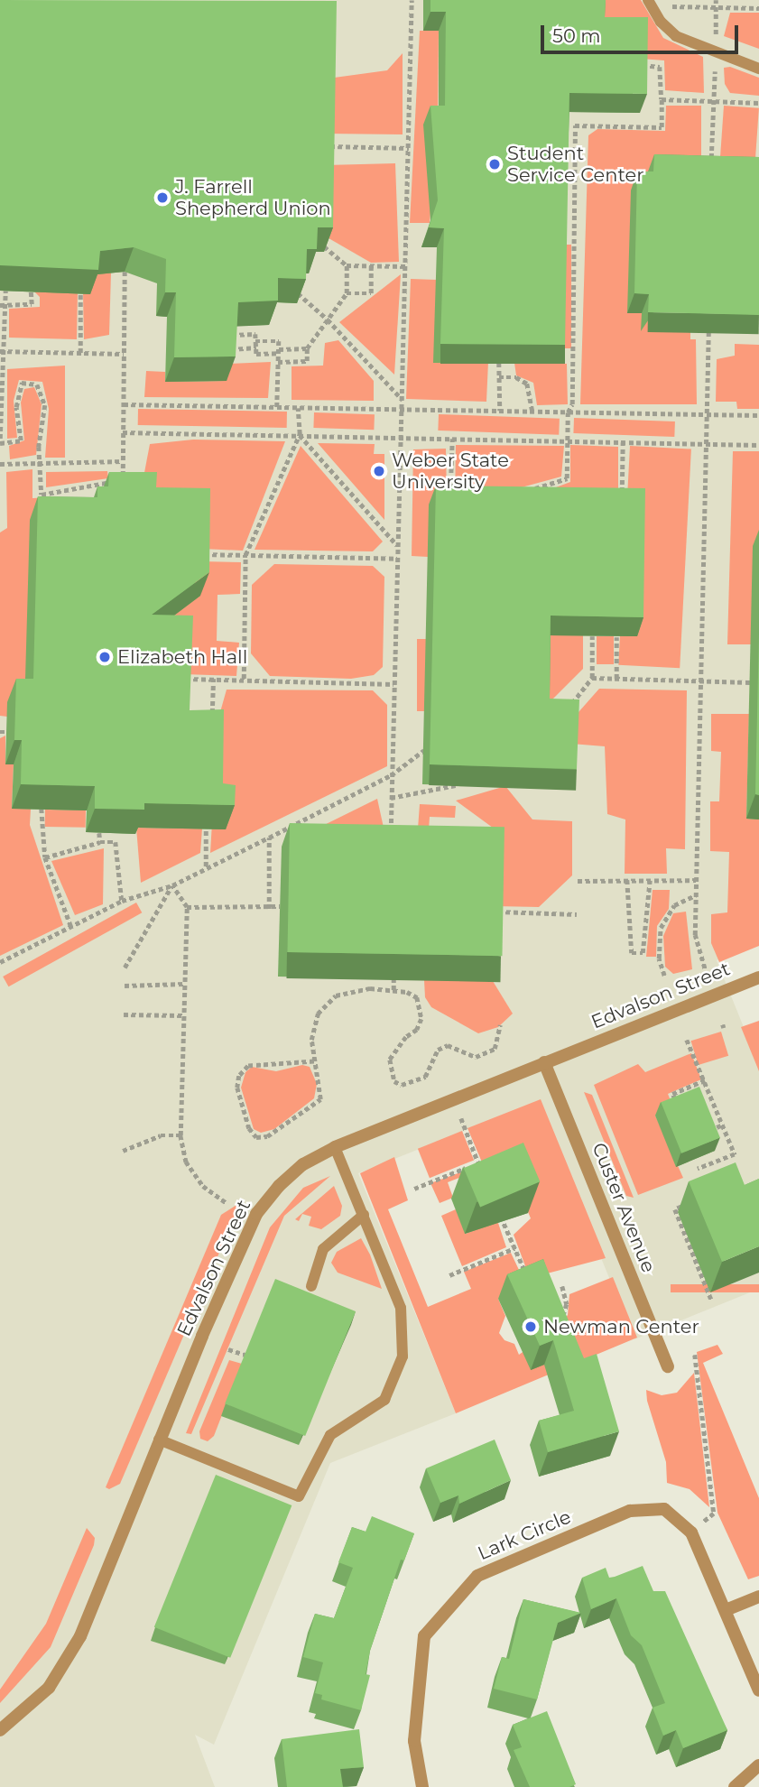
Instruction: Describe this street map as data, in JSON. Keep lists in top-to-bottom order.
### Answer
{
  "streets": {
    "street": ["Edvalson Street", "Custer Avenue", "Lark Circle"]
  },
  "crossings": [
    ["Edvalson Street", "Custer Avenue"]
  ],
  "places": [
    "Student Service Center",
    "J. Farrell Shepherd Union",
    "Weber State University",
    "Elizabeth Hall",
    "Newman Center"
  ],
  "scale_bar": "50 m"
}
